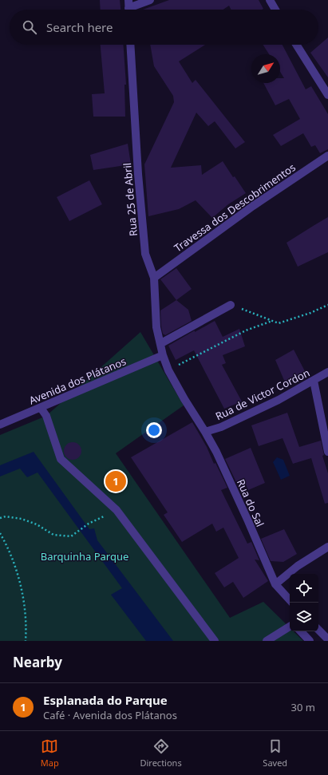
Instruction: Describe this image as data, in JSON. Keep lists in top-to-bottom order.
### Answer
{
  "streets": {
    "street": [
      "Rua 25 de Abril",
      "Travessa dos Descobrimentos",
      "Avenida dos Plátanos",
      "Rua de Victor Cordon",
      "Rua do Sal"
    ]
  },
  "crossings": [
    ["Rua 25 de Abril", "Travessa dos Descobrimentos"],
    ["Rua 25 de Abril", "Avenida dos Plátanos"],
    ["Rua 25 de Abril", "Rua do Sal"],
    ["Rua de Victor Cordon", "Rua do Sal"]
  ],
  "parks": ["Barquinha Parque"],
  "north": "top right",
  "page": {
    "search": "Search here",
    "pins": "1",
    "heading": "Nearby",
    "list": [
      {
        "mark": "1",
        "name": "Esplanada do Parque",
        "note": "Café · Avenida dos Plátanos",
        "value": "30 m"
      }
    ],
    "nav": ["Map", "Directions", "Saved"]
  }
}
